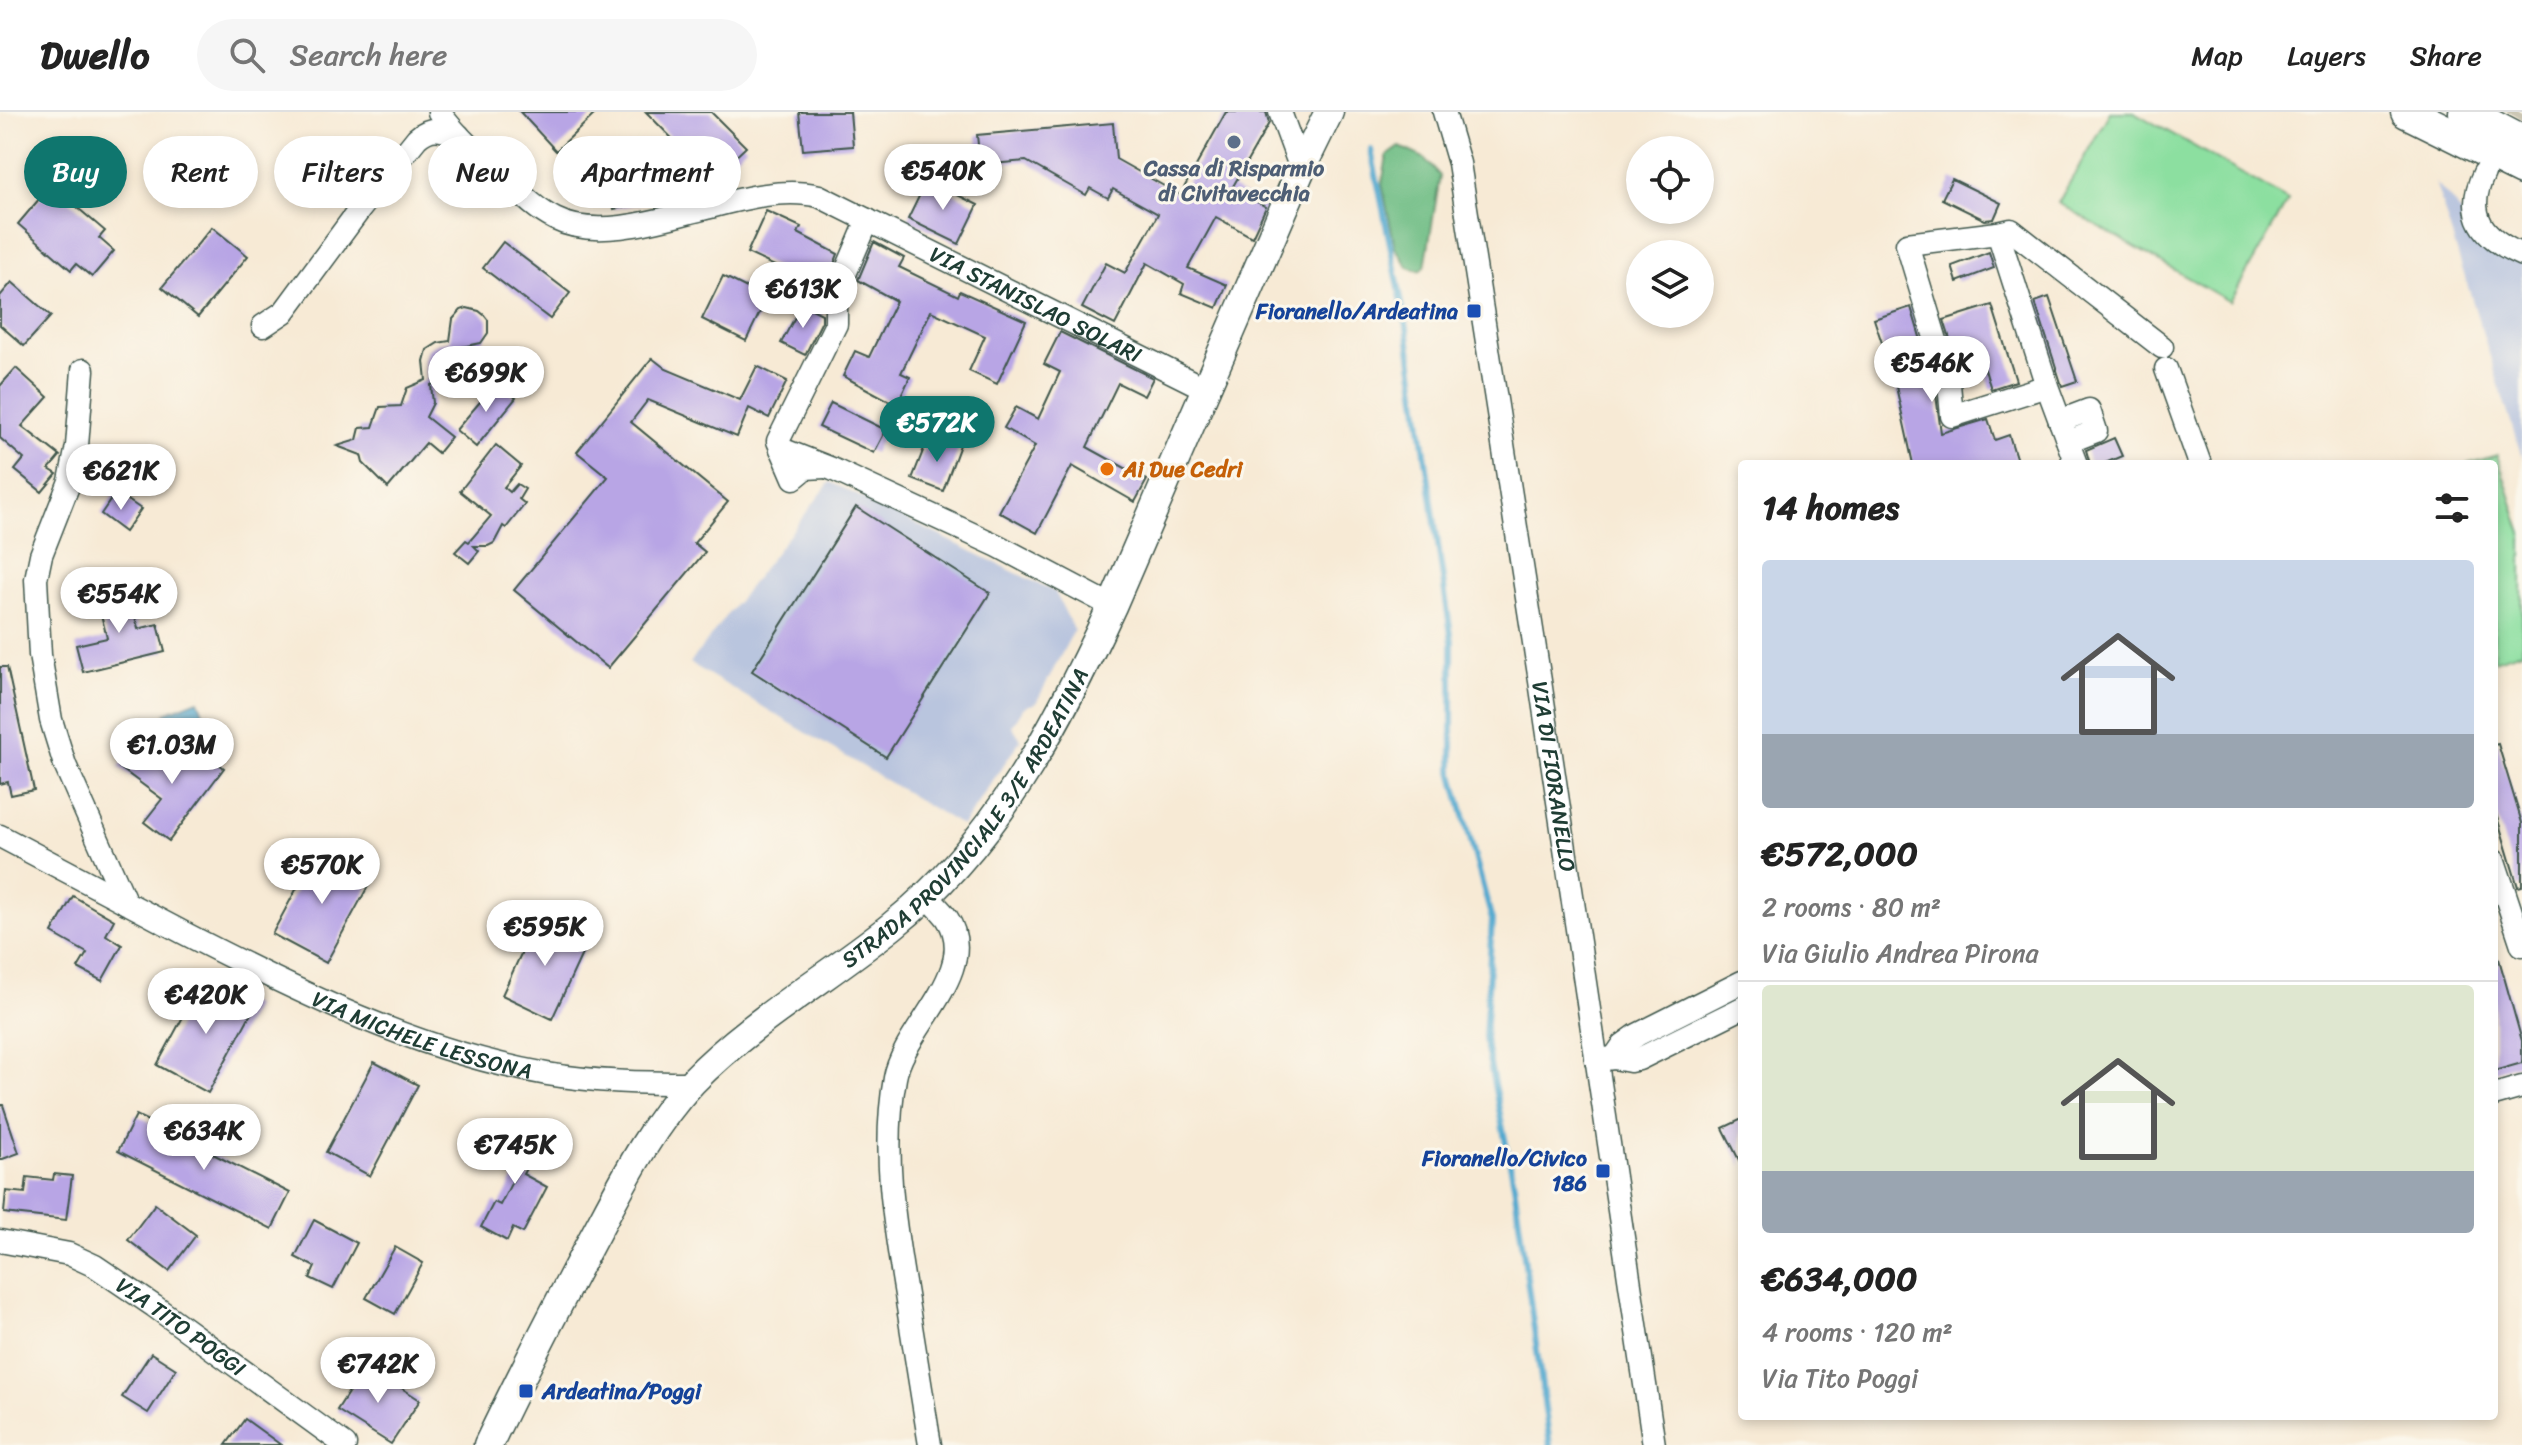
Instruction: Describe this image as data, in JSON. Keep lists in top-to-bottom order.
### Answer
{
  "streets": {
    "main road": ["STRADA PROVINCIALE 3/E ARDEATINA"],
    "street": [
      "VIA STANISLAO SOLARI",
      "VIA DI FIORANELLO",
      "VIA MICHELE LESSONA",
      "VIA TITO POGGI"
    ]
  },
  "crossings": [
    ["VIA STANISLAO SOLARI", "STRADA PROVINCIALE 3/E ARDEATINA"],
    ["STRADA PROVINCIALE 3/E ARDEATINA", "VIA MICHELE LESSONA"]
  ],
  "places": {
    "other": ["Cassa di Risparmio di Civitavecchia", "Ai Due Cedri"],
    "transit": ["Fioranello/Ardeatina", "Fioranello/Civico 186", "Ardeatina/Poggi"]
  },
  "page": {
    "header": "Dwello",
    "search": "Search here",
    "nav": ["Map", "Layers", "Share"],
    "chip": [
      "Buy",
      "Rent",
      "Filters",
      "New",
      "Apartment"
    ],
    "price": [
      "€540K",
      "€613K",
      "€546K",
      "€699K",
      "€572K",
      "€621K",
      "€554K",
      "€1.03M",
      "€570K",
      "€595K",
      "€420K",
      "€634K",
      "€745K",
      "€742K"
    ],
    "heading": "14 homes",
    "list": [
      {
        "name": "€572,000",
        "note": "2 rooms · 80 m² · Via Giulio Andrea Pirona"
      },
      {
        "name": "€634,000",
        "note": "4 rooms · 120 m² · Via Tito Poggi"
      }
    ]
  }
}
